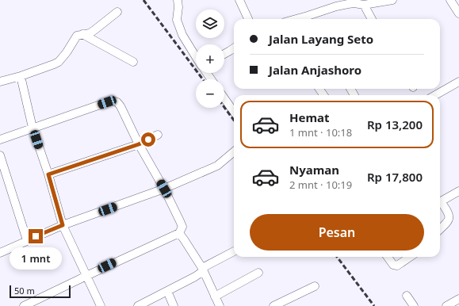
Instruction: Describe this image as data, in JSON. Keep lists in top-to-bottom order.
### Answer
{
  "scale_bar": "50 m",
  "page": {
    "map_buttons": ["+", "−"],
    "banner": ["Jalan Layang Seto", "Jalan Anjashoro"],
    "list": [
      {
        "name": "Hemat",
        "note": "1 mnt · 10:18",
        "value": "Rp 13,200"
      },
      {
        "name": "Nyaman",
        "note": "2 mnt · 10:19",
        "value": "Rp 17,800"
      }
    ],
    "buttons": "Pesan",
    "bubble": "1 mnt",
    "scale": "50 m"
  }
}
